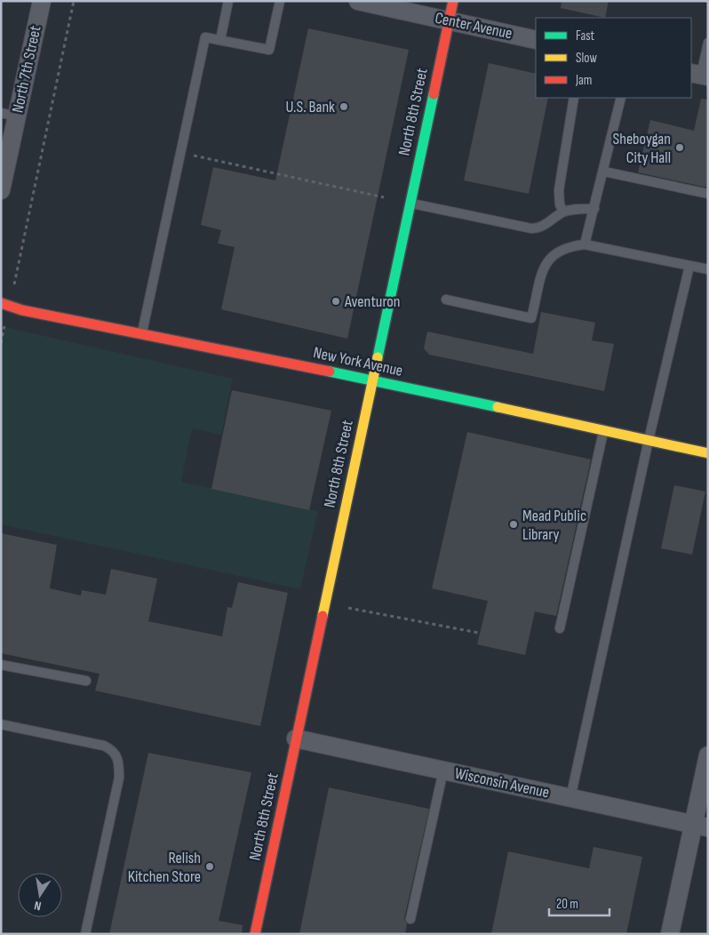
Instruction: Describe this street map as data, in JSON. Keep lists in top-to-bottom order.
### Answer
{
  "streets": {
    "main road": ["North 8th Street", "New York Avenue"],
    "street": ["Center Avenue", "North 7th Street", "Wisconsin Avenue"]
  },
  "crossings": [
    ["Center Avenue", "North 8th Street"],
    ["North 8th Street", "New York Avenue"],
    ["North 8th Street", "Wisconsin Avenue"]
  ],
  "places": [
    "U.S. Bank",
    "Sheboygan City Hall",
    "Aventuron",
    "Mead Public Library",
    "Relish Kitchen Store"
  ],
  "legend": ["Fast", "Slow", "Jam"],
  "scale_bar": "20 m",
  "north": "bottom"
}
